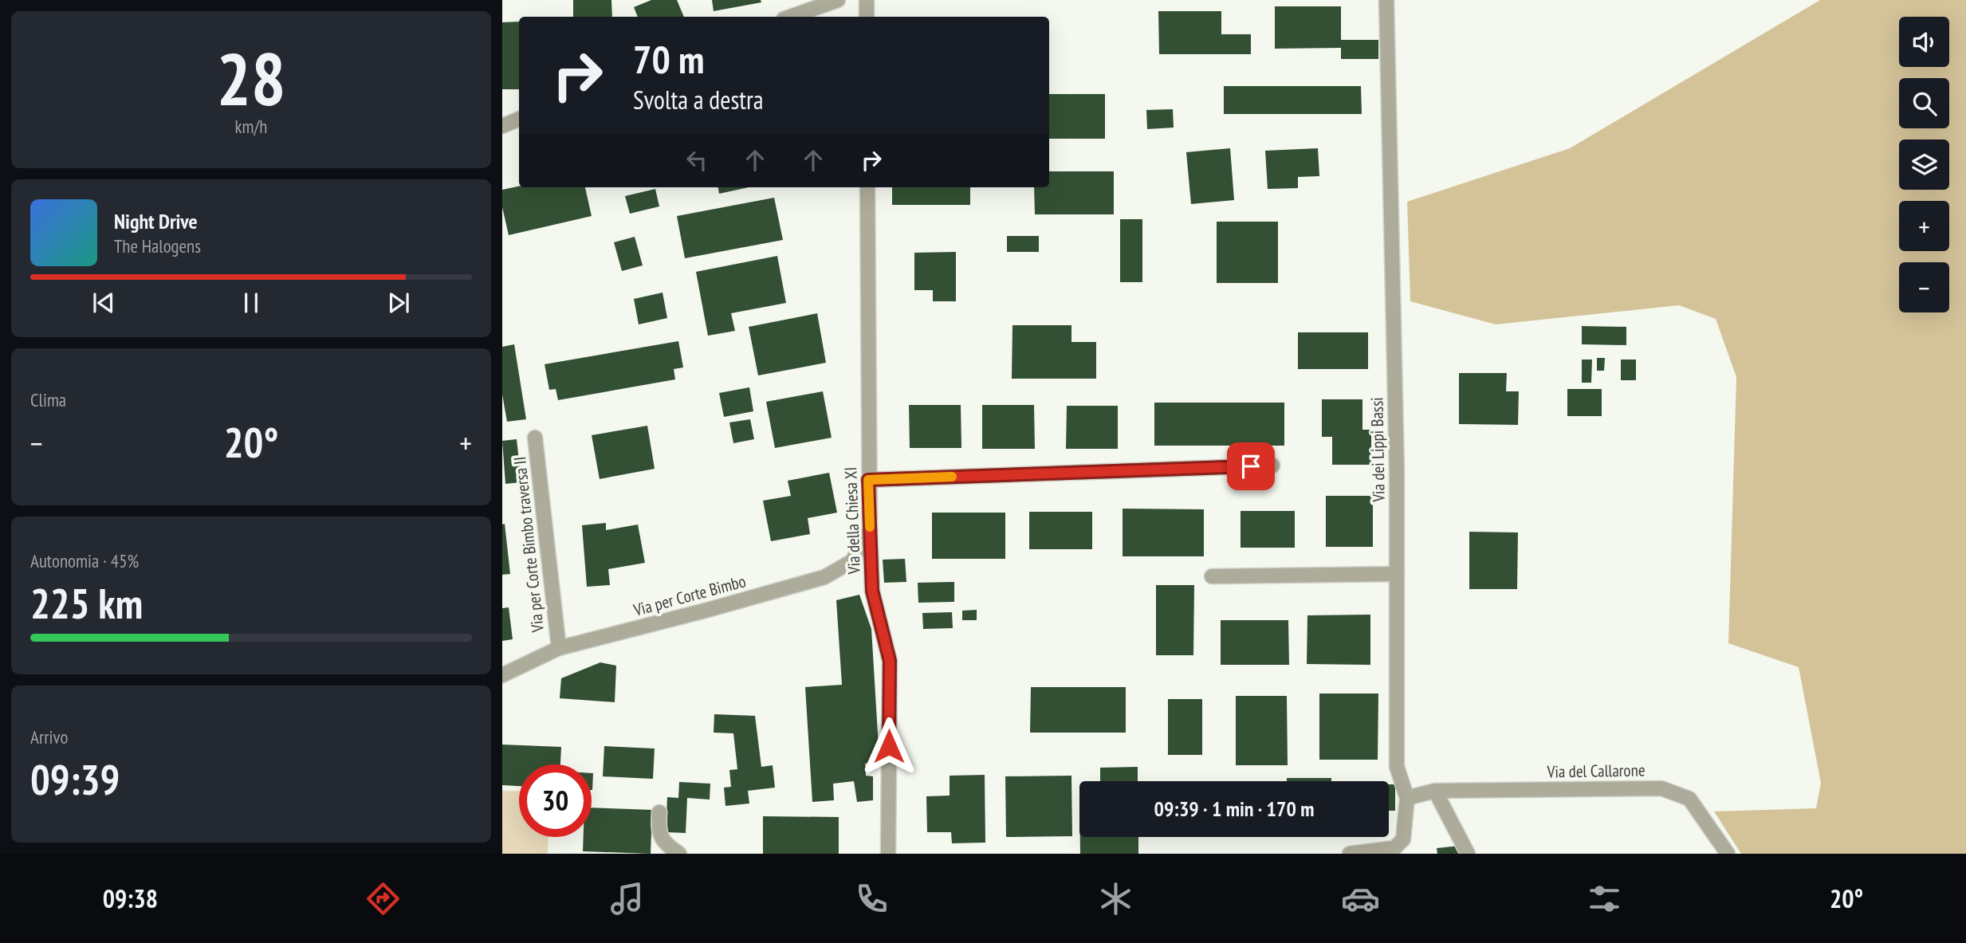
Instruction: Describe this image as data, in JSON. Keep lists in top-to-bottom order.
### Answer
{
  "streets": {
    "street": [
      "Via dei Lippi Bassi",
      "Via della Chiesa XI",
      "Via per Corte Bimbo traversa II",
      "Via per Corte Bimbo",
      "Via del Callarone"
    ]
  },
  "crossings": [
    ["Via dei Lippi Bassi", "Via del Callarone"],
    ["Via della Chiesa XI", "Via per Corte Bimbo"],
    ["Via per Corte Bimbo traversa II", "Via per Corte Bimbo"]
  ],
  "page": {
    "tile": [
      ["28", "km/h"],
      "Clima",
      ["Autonomia · 45%", "225 km"],
      ["Arrivo", "09:39"]
    ],
    "map_buttons": ["+", "−"],
    "turn": ["70 m", "Svolta a destra"],
    "song": ["Night Drive", "The Halogens"],
    "heat": ["−", "20°", "+"],
    "limit": "30",
    "trip": "09:39 · 1 min · 170 m",
    "tabs": ["09:38", "20°"]
  }
}
